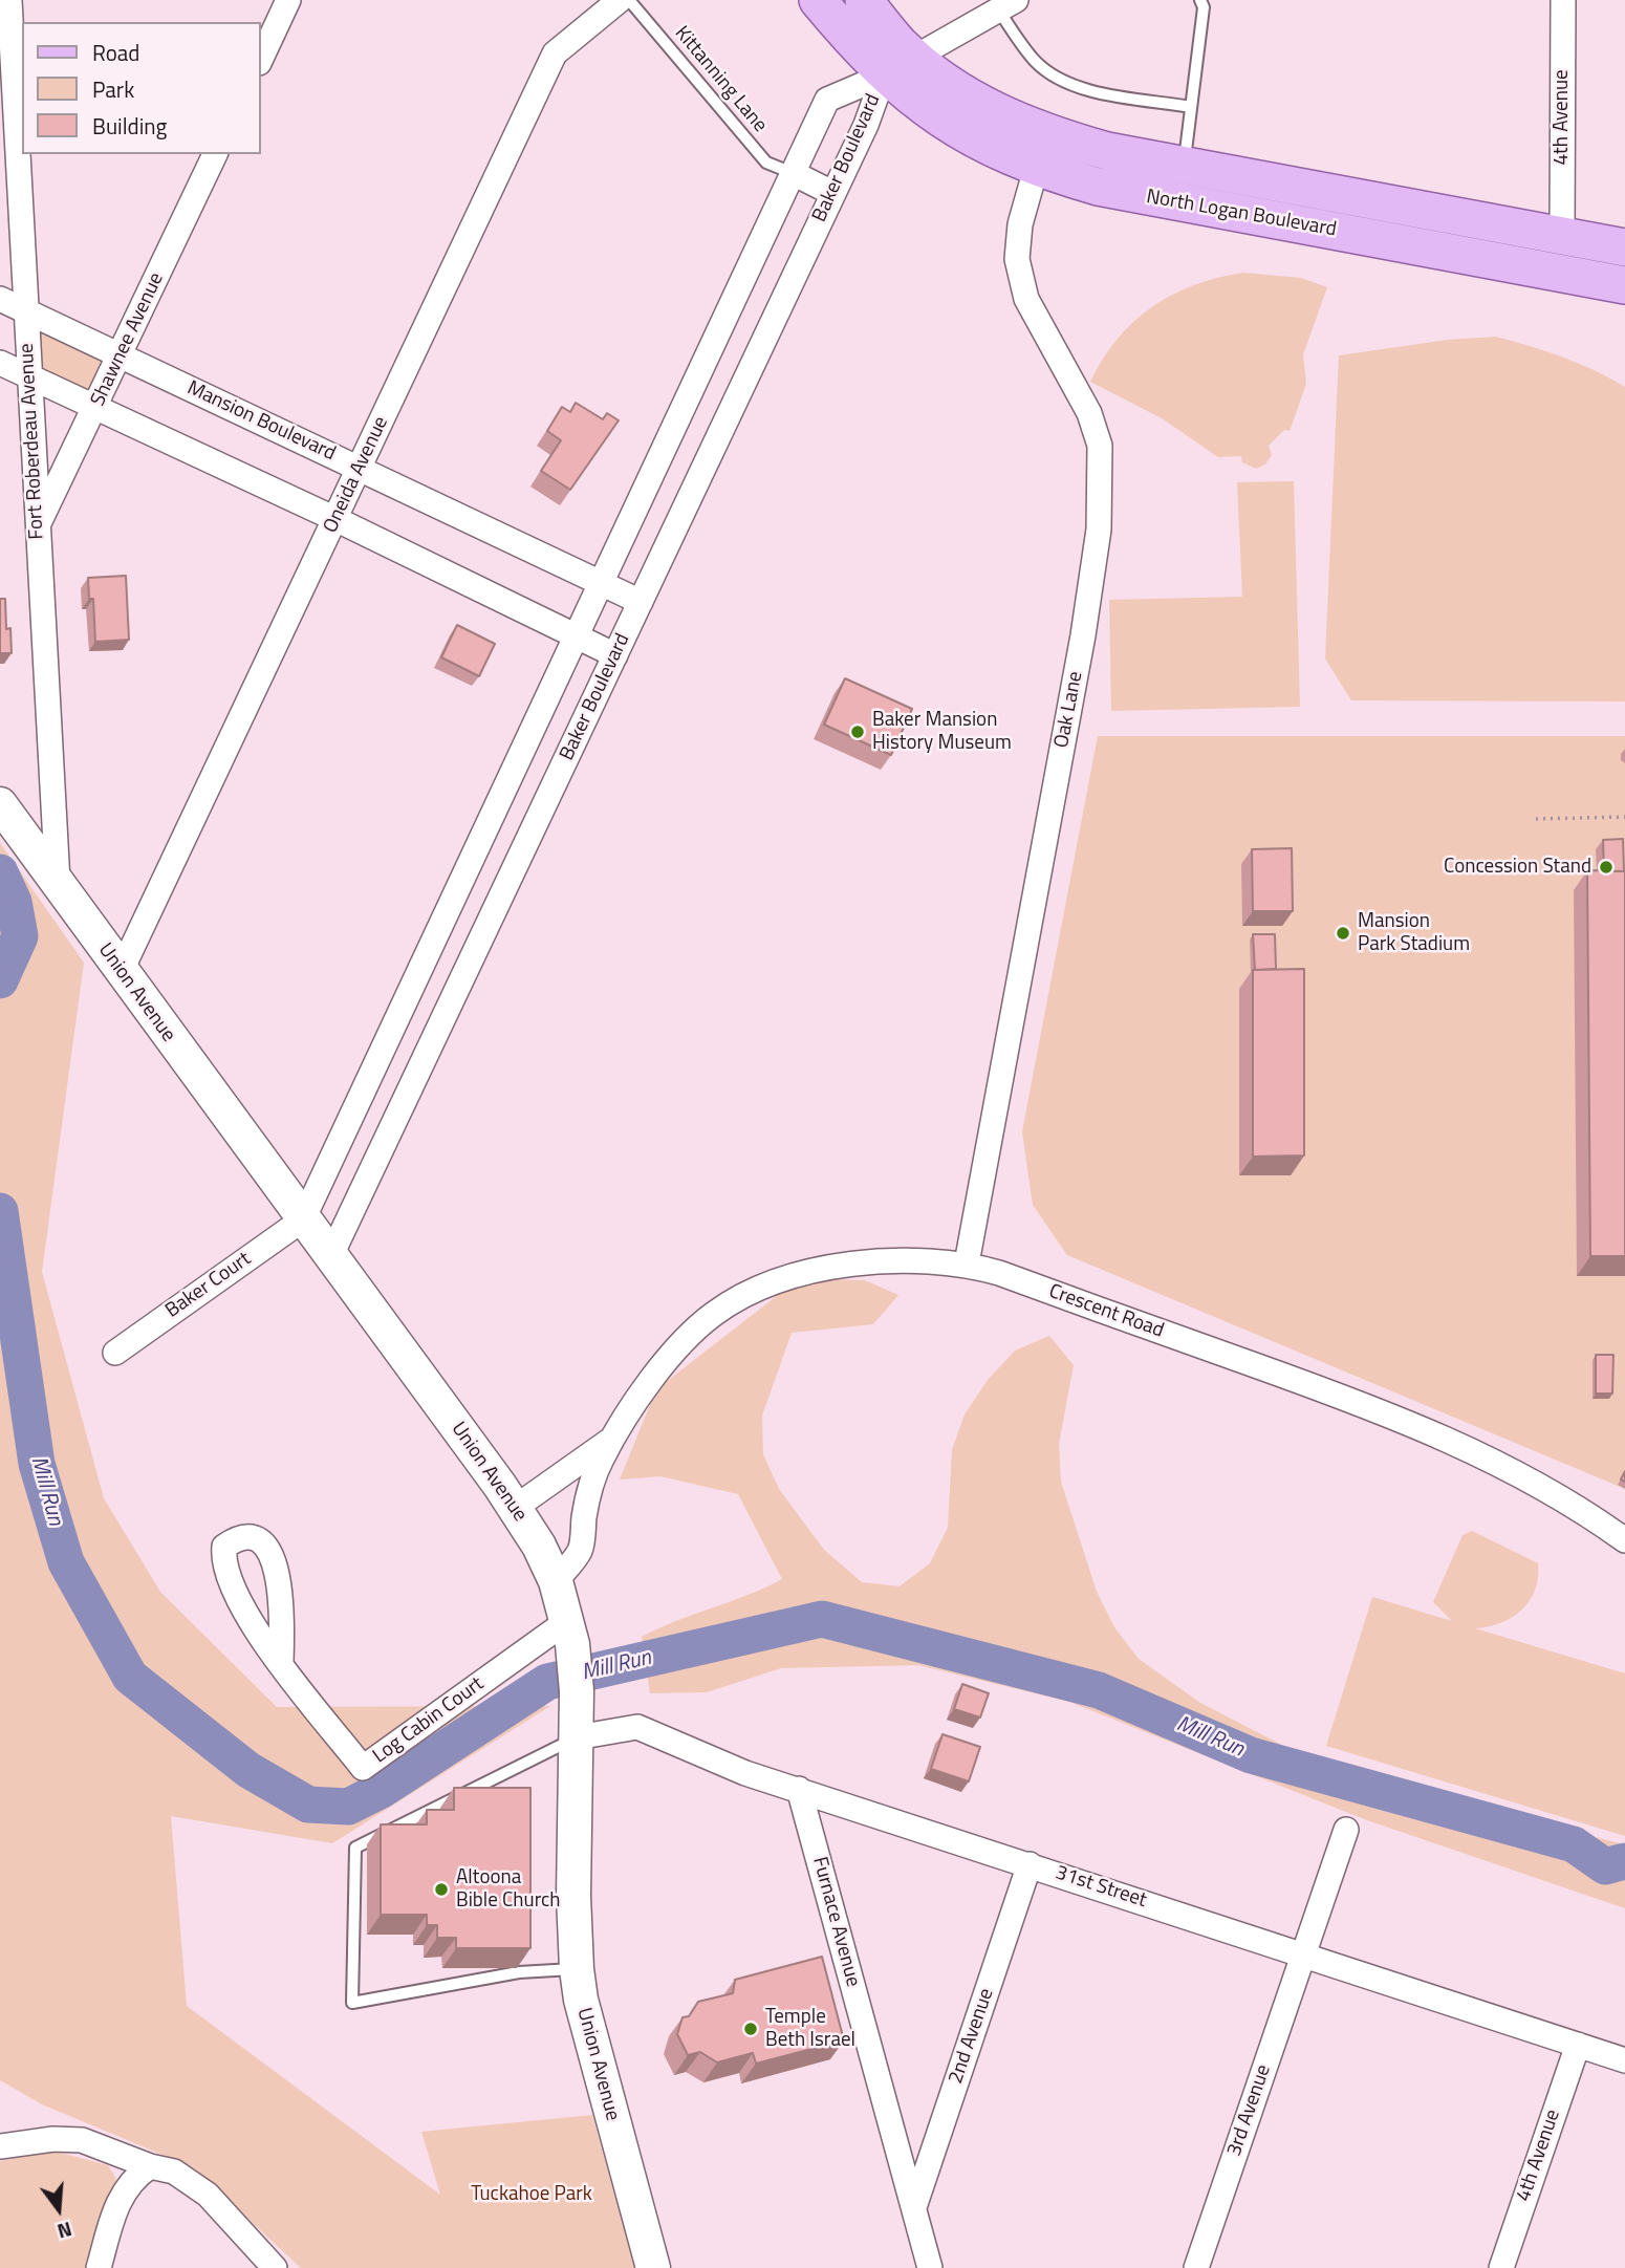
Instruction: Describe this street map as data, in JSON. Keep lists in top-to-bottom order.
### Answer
{
  "streets": {
    "main road": ["North Logan Boulevard", "Union Avenue"],
    "street": [
      "4th Avenue",
      "Baker Boulevard",
      "Shawnee Avenue",
      "Mansion Boulevard",
      "Fort Roberdeau Avenue",
      "Oneida Avenue",
      "Oak Lane",
      "Baker Court",
      "Crescent Road",
      "Log Cabin Court",
      "31st Street",
      "Furnace Avenue",
      "2nd Avenue",
      "3rd Avenue"
    ],
    "lane": ["Kittanning Lane"]
  },
  "crossings": [
    ["Kittanning Lane", "Baker Boulevard"],
    ["4th Avenue", "North Logan Boulevard"],
    ["4th Avenue", "31st Street"],
    ["Baker Boulevard", "North Logan Boulevard"],
    ["Baker Boulevard", "Mansion Boulevard"],
    ["Baker Boulevard", "Union Avenue"],
    ["Baker Boulevard", "Baker Court"],
    ["North Logan Boulevard", "Oak Lane"],
    ["Shawnee Avenue", "Mansion Boulevard"],
    ["Shawnee Avenue", "Fort Roberdeau Avenue"],
    ["Mansion Boulevard", "Fort Roberdeau Avenue"],
    ["Mansion Boulevard", "Oneida Avenue"],
    ["Fort Roberdeau Avenue", "Union Avenue"],
    ["Oneida Avenue", "Union Avenue"],
    ["Oak Lane", "Crescent Road"],
    ["Union Avenue", "Baker Court"],
    ["Union Avenue", "Crescent Road"],
    ["Union Avenue", "Log Cabin Court"],
    ["Union Avenue", "31st Street"],
    ["31st Street", "Furnace Avenue"],
    ["31st Street", "2nd Avenue"],
    ["31st Street", "3rd Avenue"],
    ["Furnace Avenue", "2nd Avenue"]
  ],
  "water": ["Mill Run"],
  "parks": ["Tuckahoe Park"],
  "places": [
    "Baker Mansion History Museum",
    "Concession Stand",
    "Mansion Park Stadium",
    "Altoona Bible Church",
    "Temple Beth Israel"
  ],
  "legend": ["Road", "Park", "Building"],
  "north": "bottom"
}
